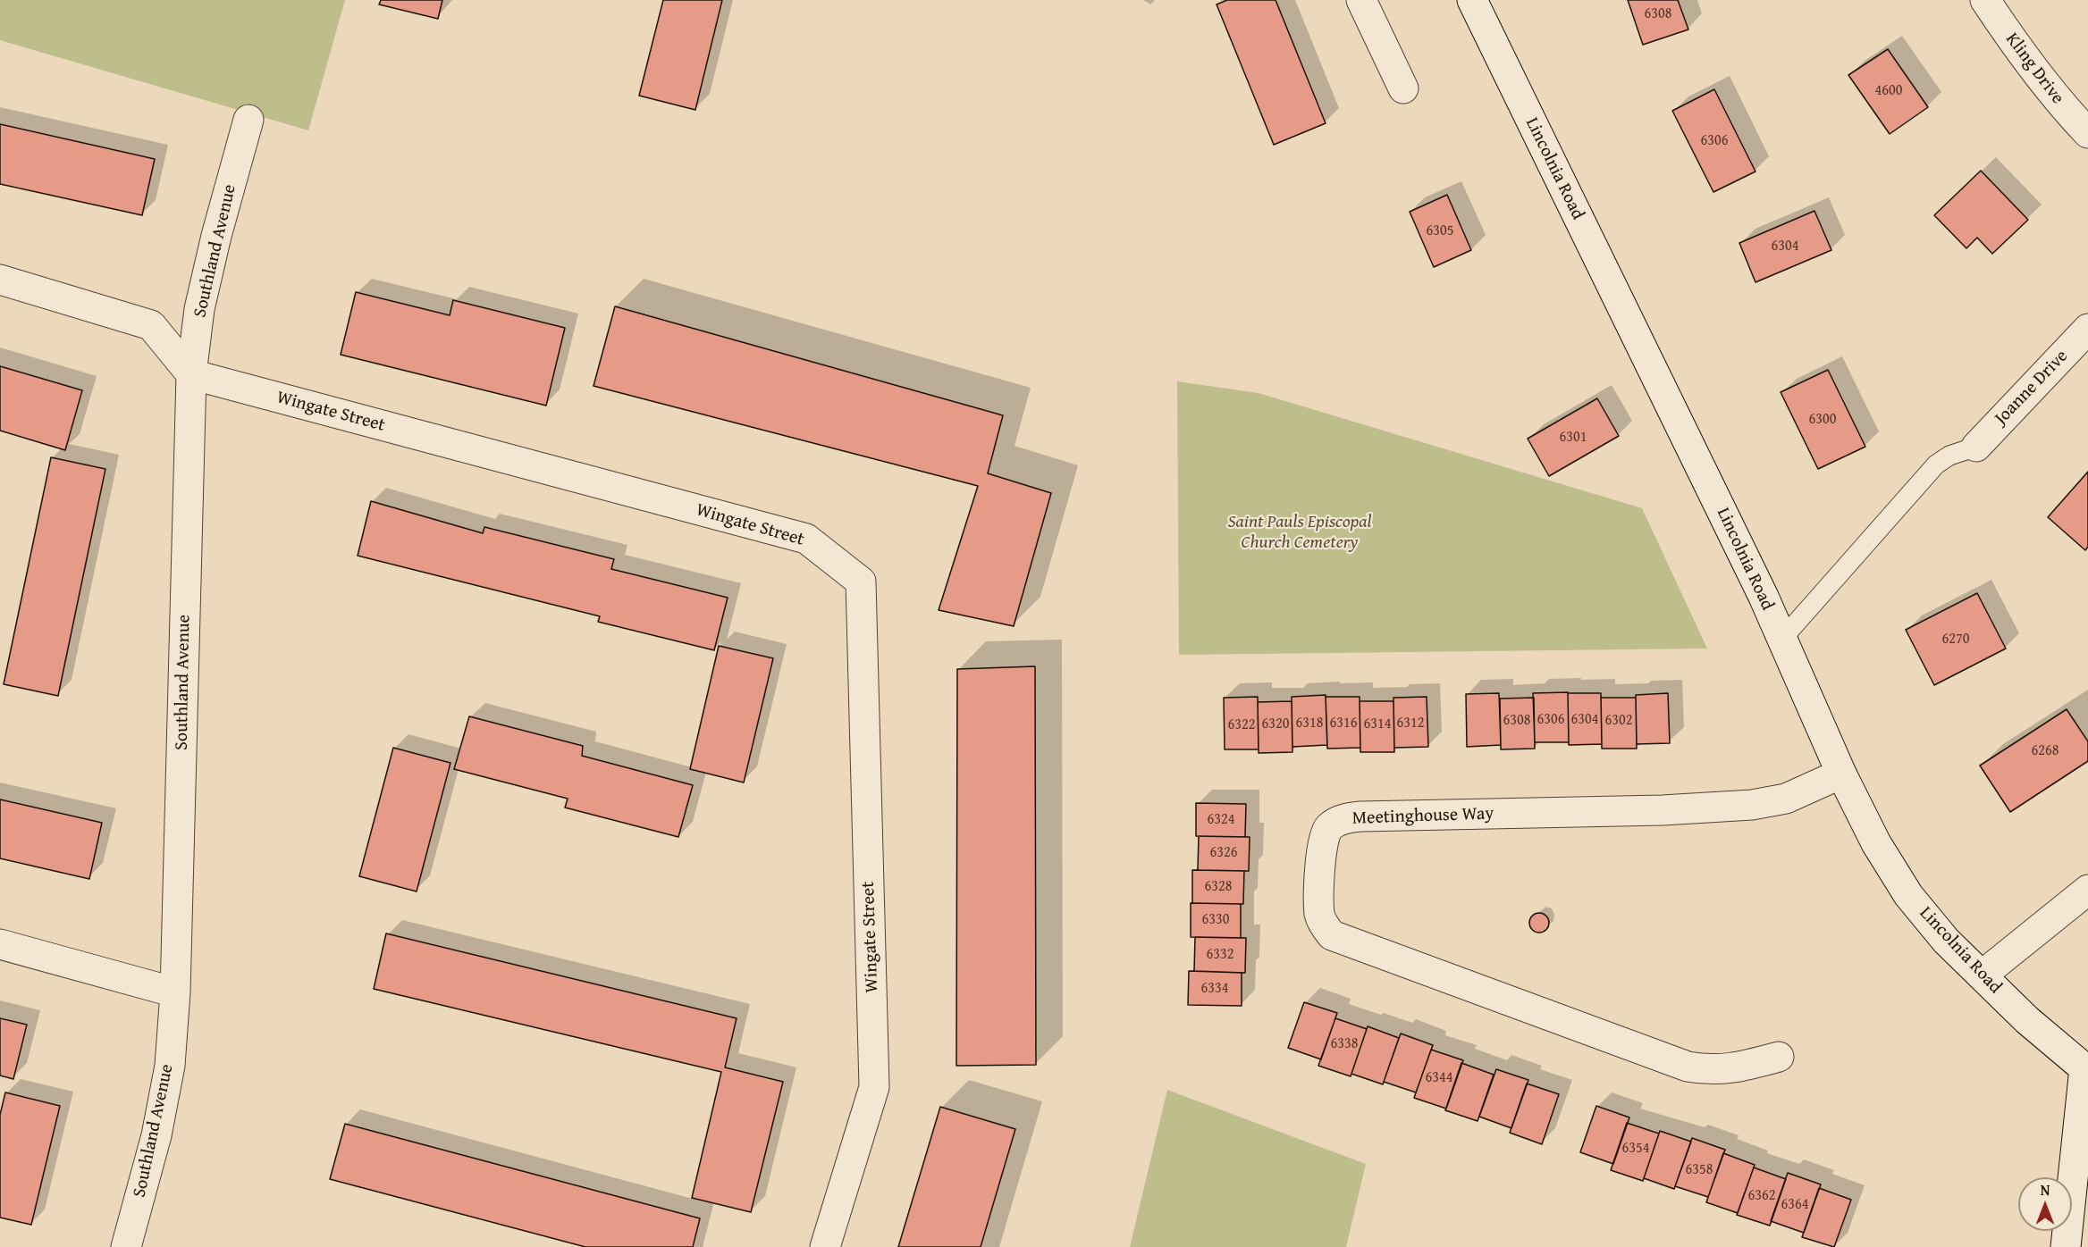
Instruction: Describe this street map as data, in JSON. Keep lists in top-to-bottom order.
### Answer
{
  "streets": {
    "street": [
      "Kling Drive",
      "Lincolnia Road",
      "Southland Avenue",
      "Joanne Drive",
      "Wingate Street",
      "Meetinghouse Way"
    ]
  },
  "crossings": [
    ["Lincolnia Road", "Meetinghouse Way"],
    ["Southland Avenue", "Wingate Street"]
  ],
  "parks": ["Saint Pauls Episcopal Church Cemetery"],
  "house_numbers": [
    "6308",
    "4600",
    "6306",
    "6305",
    "6304",
    "6300",
    "6301",
    "6270",
    "6306",
    "6304",
    "6308",
    "6302",
    "6318",
    "6316",
    "6312",
    "6320",
    "6314",
    "6322",
    "6268",
    "6324",
    "6326",
    "6328",
    "6330",
    "6332",
    "6334",
    "6338",
    "6344",
    "6354",
    "6358",
    "6362",
    "6364"
  ],
  "north": "top"
}
